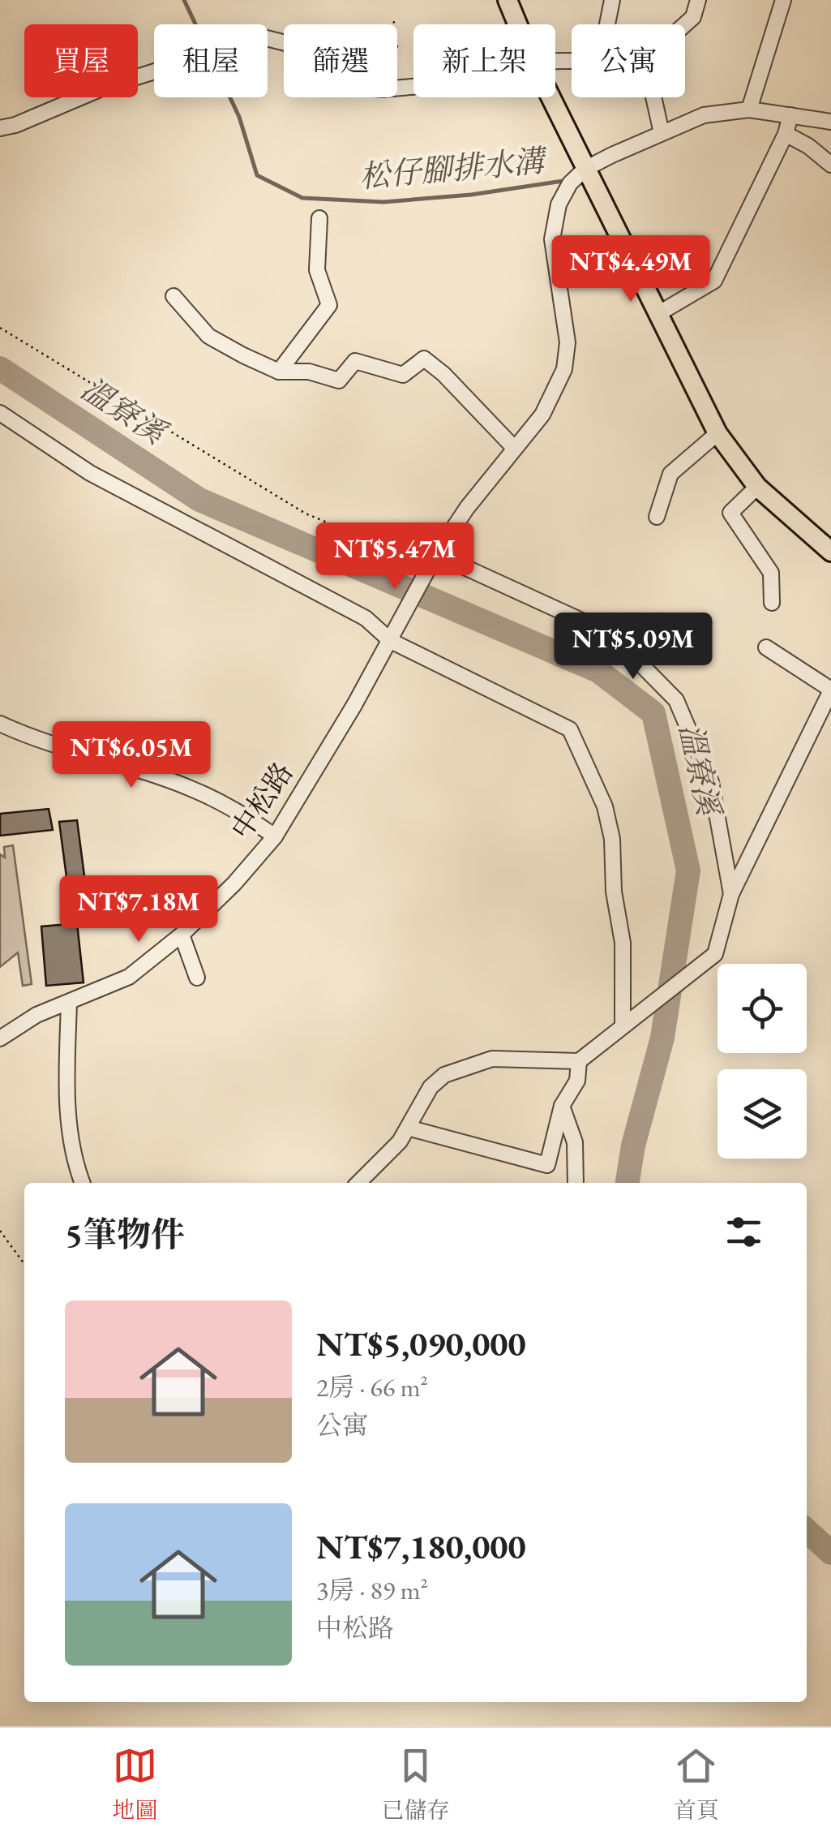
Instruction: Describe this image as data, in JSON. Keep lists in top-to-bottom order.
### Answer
{
  "streets": {
    "street": ["中松路"]
  },
  "water": ["松仔腳排水溝", "溫寮溪"],
  "page": {
    "chip": [
      "買屋",
      "租屋",
      "篩選",
      "新上架",
      "公寓"
    ],
    "price": [
      "NT$4.49M",
      "NT$5.47M",
      "NT$5.09M",
      "NT$6.05M",
      "NT$7.18M"
    ],
    "heading": "5筆物件",
    "list": [
      {
        "name": "NT$5,090,000",
        "note": "2房 · 66 m² · 公寓"
      },
      {
        "name": "NT$7,180,000",
        "note": "3房 · 89 m² · 中松路"
      }
    ],
    "tabs": ["地圖", "已儲存", "首頁"]
  }
}
